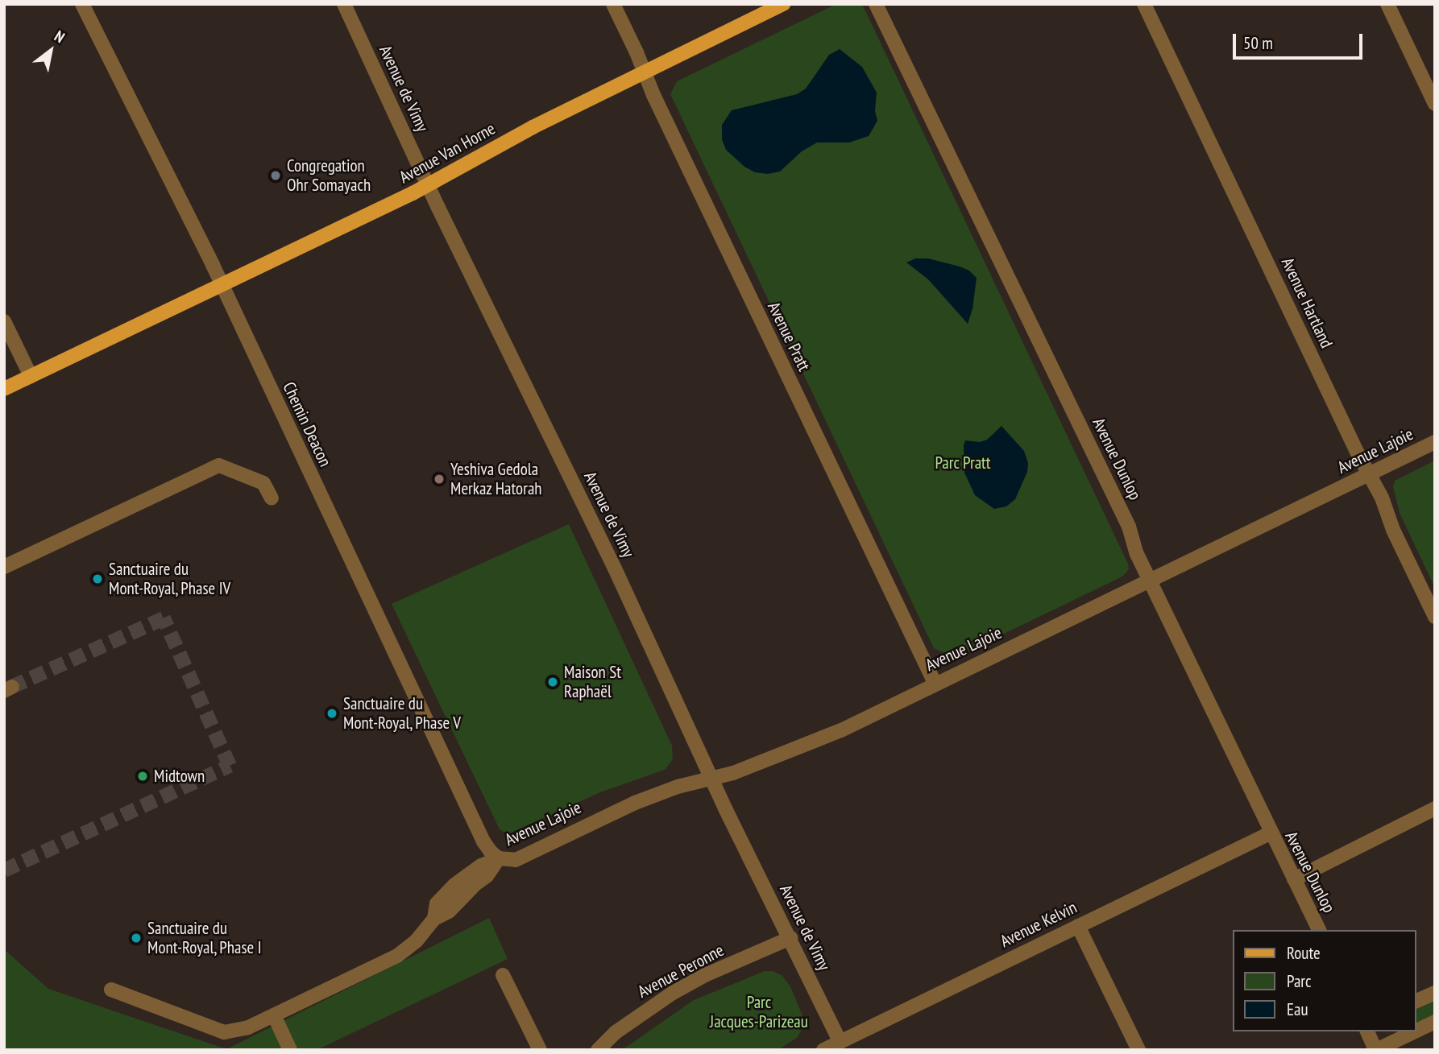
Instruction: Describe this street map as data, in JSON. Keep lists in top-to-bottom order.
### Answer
{
  "streets": {
    "main road": ["Avenue Van Horne"],
    "street": [
      "Avenue de Vimy",
      "Avenue Hartland",
      "Avenue Pratt",
      "Chemin Deacon",
      "Avenue Lajoie",
      "Avenue Dunlop",
      "Avenue Kelvin",
      "Avenue Peronne"
    ]
  },
  "crossings": [
    ["Avenue de Vimy", "Avenue Van Horne"],
    ["Avenue de Vimy", "Avenue Lajoie"],
    ["Avenue de Vimy", "Avenue Kelvin"],
    ["Avenue de Vimy", "Avenue Peronne"],
    ["Avenue Van Horne", "Avenue Pratt"],
    ["Avenue Van Horne", "Chemin Deacon"],
    ["Avenue Hartland", "Avenue Lajoie"],
    ["Avenue Pratt", "Avenue Lajoie"],
    ["Chemin Deacon", "Avenue Lajoie"],
    ["Avenue Lajoie", "Avenue Dunlop"],
    ["Avenue Dunlop", "Avenue Kelvin"]
  ],
  "parks": ["Parc Pratt", "Parc Jacques-Parizeau"],
  "places": [
    "Congregation Ohr Somayach",
    "Yeshiva Gedola Merkaz Hatorah",
    "Sanctuaire du Mont-Royal, Phase IV",
    "Maison St Raphaël",
    "Sanctuaire du Mont-Royal, Phase V",
    "Midtown",
    "Sanctuaire du Mont-Royal, Phase I"
  ],
  "legend": ["Route", "Parc", "Eau"],
  "scale_bar": "50 m",
  "north": "top right"
}
